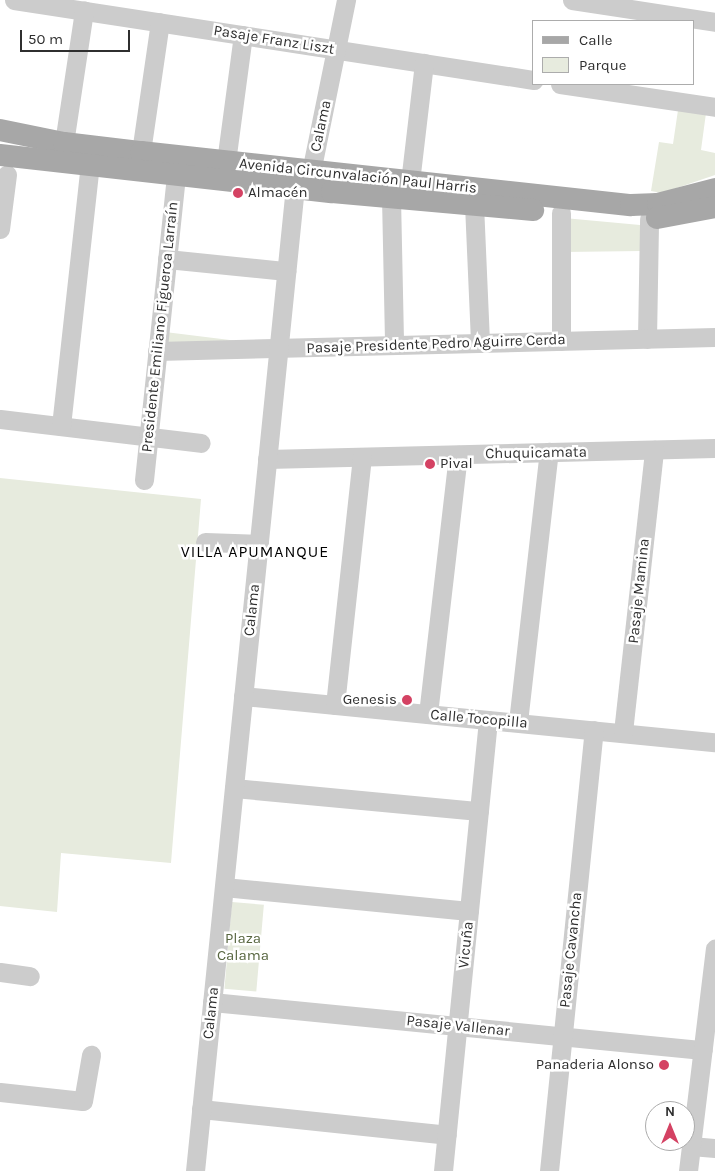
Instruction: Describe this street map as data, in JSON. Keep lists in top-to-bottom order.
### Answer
{
  "streets": {
    "main road": ["Avenida Circunvalación Paul Harris"],
    "street": [
      "Pasaje Franz Liszt",
      "Calama",
      "Presidente Emiliano Figueroa Larraín",
      "Pasaje Presidente Pedro Aguirre Cerda",
      "Chuquicamata",
      "Pasaje Mamina",
      "Calle Tocopilla",
      "Vicuña",
      "Pasaje Cavancha",
      "Pasaje Vallenar"
    ]
  },
  "crossings": [
    ["Pasaje Franz Liszt", "Calama"],
    ["Calama", "Avenida Circunvalación Paul Harris"],
    ["Calama", "Pasaje Presidente Pedro Aguirre Cerda"],
    ["Calama", "Chuquicamata"],
    ["Calama", "Calle Tocopilla"],
    ["Calama", "Pasaje Vallenar"],
    ["Avenida Circunvalación Paul Harris", "Presidente Emiliano Figueroa Larraín"],
    ["Presidente Emiliano Figueroa Larraín", "Pasaje Presidente Pedro Aguirre Cerda"],
    ["Chuquicamata", "Pasaje Mamina"],
    ["Pasaje Mamina", "Calle Tocopilla"],
    ["Calle Tocopilla", "Vicuña"],
    ["Calle Tocopilla", "Pasaje Cavancha"],
    ["Vicuña", "Pasaje Vallenar"],
    ["Pasaje Cavancha", "Pasaje Vallenar"]
  ],
  "districts": ["VILLA APUMANQUE"],
  "parks": ["Plaza Calama"],
  "places": [
    "Almacén",
    "Pival",
    "Genesis",
    "Panaderia Alonso"
  ],
  "legend": ["Calle", "Parque"],
  "scale_bar": "50 m",
  "north": "top"
}
